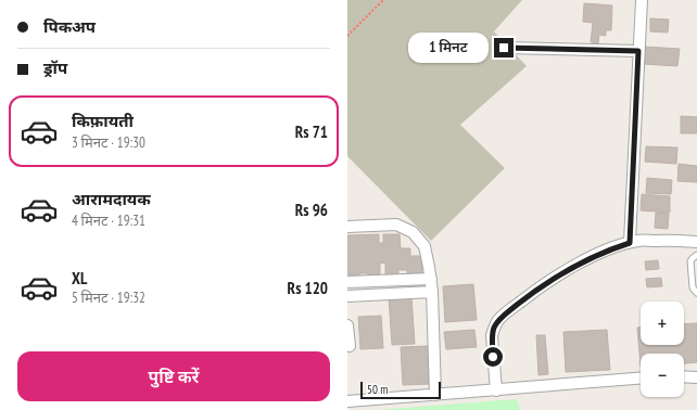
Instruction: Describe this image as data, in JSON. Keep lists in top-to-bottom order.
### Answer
{
  "scale_bar": "50 m",
  "page": {
    "banner": ["पिकअप", "ड्रॉप"],
    "bubble": "1 मिनट",
    "list": [
      {
        "name": "किफ़ायती",
        "note": "3 मिनट · 19:30",
        "value": "Rs 71"
      },
      {
        "name": "आरामदायक",
        "note": "4 मिनट · 19:31",
        "value": "Rs 96"
      },
      {
        "name": "XL",
        "note": "5 मिनट · 19:32",
        "value": "Rs 120"
      }
    ],
    "map_buttons": ["+", "−"],
    "buttons": "पुष्टि करें",
    "scale": "50 m"
  }
}
